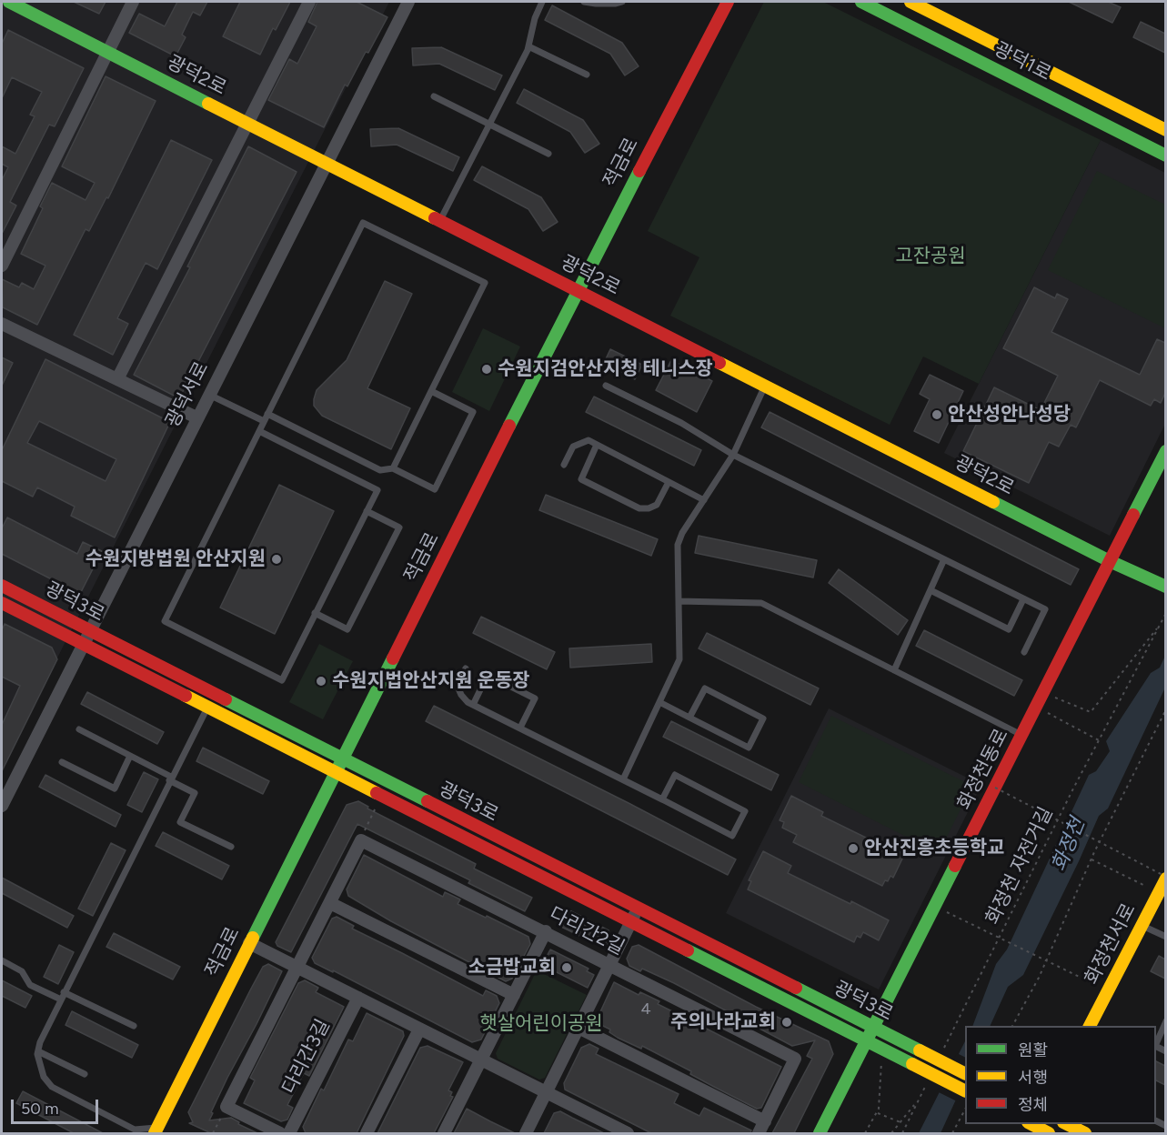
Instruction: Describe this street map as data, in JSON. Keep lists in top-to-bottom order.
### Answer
{
  "streets": {
    "street": [
      "광덕1로",
      "광덕2로",
      "적금로",
      "광덕서로",
      "광덕3로",
      "화정천동로",
      "다리간2길",
      "화정천서로",
      "다리간3길"
    ],
    "path": ["화정천 자전거길"]
  },
  "crossings": [
    ["광덕2로", "적금로"],
    ["광덕2로", "광덕서로"],
    ["광덕2로", "화정천동로"],
    ["적금로", "광덕3로"],
    ["광덕서로", "광덕3로"],
    ["광덕3로", "화정천동로"]
  ],
  "water": ["화정천"],
  "parks": ["고잔공원", "햇살어린이공원"],
  "places": [
    "수원지검안산지청 테니스장",
    "안산성안나성당",
    "수원지방법원 안산지원",
    "수원지법안산지원 운동장",
    "안산진흥초등학교",
    "소금밥교회",
    "주의나라교회"
  ],
  "house_numbers": ["4"],
  "legend": ["원활", "서행", "정체"],
  "scale_bar": "50 m"
}
